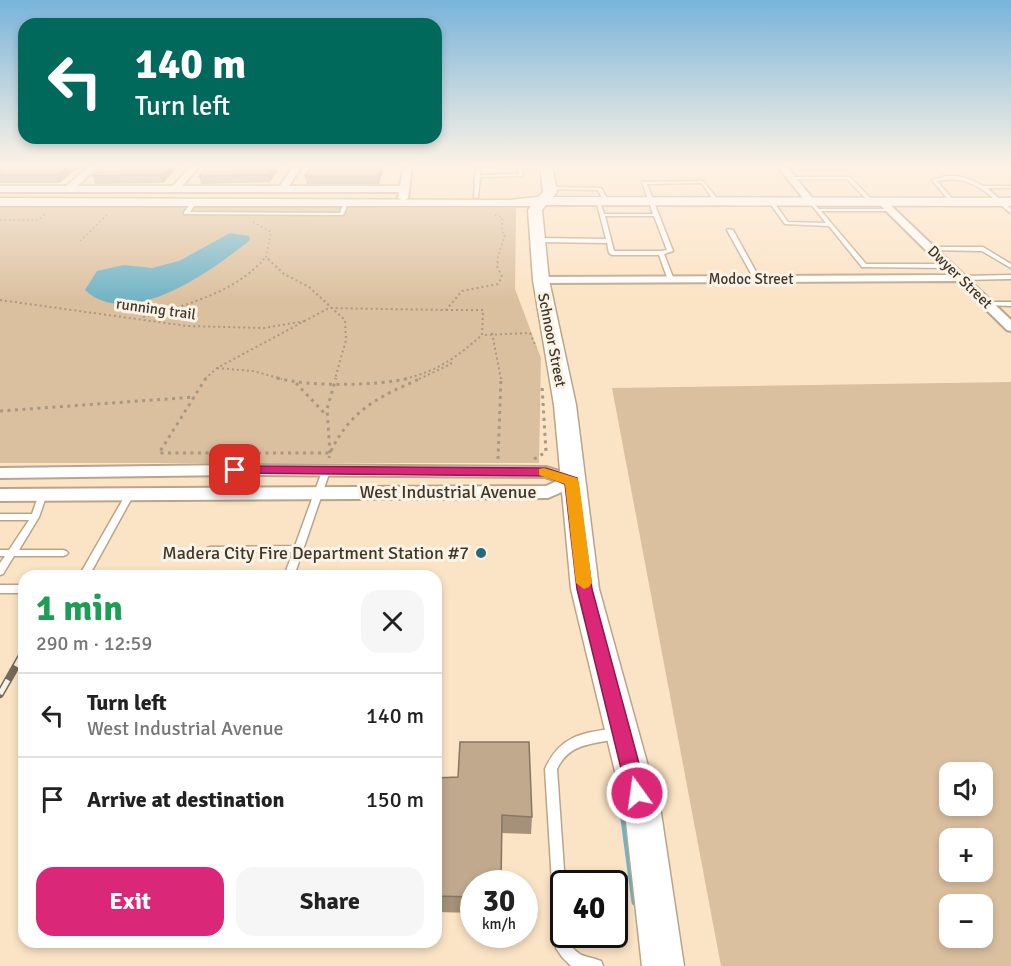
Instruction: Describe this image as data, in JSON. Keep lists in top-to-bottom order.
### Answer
{
  "streets": {
    "main road": ["Schnoor Street"],
    "street": ["Dwyer Street", "Modoc Street", "West Industrial Avenue"],
    "path": ["running trail"]
  },
  "crossings": [
    ["Dwyer Street", "Modoc Street"],
    ["Modoc Street", "Schnoor Street"],
    ["Schnoor Street", "West Industrial Avenue"]
  ],
  "places": ["Madera City Fire Department Station #7"],
  "page": {
    "turn": ["140 m", "Turn left"],
    "heading": ["1 min", "290 m · 12:59"],
    "list": [
      {
        "name": "Turn left",
        "note": "West Industrial Avenue",
        "value": "140 m"
      },
      {
        "name": "Arrive at destination",
        "value": "150 m"
      }
    ],
    "map_buttons": ["+", "−"],
    "buttons": ["Exit", "Share"],
    "speed": "30 km/h",
    "limit": "40"
  }
}
